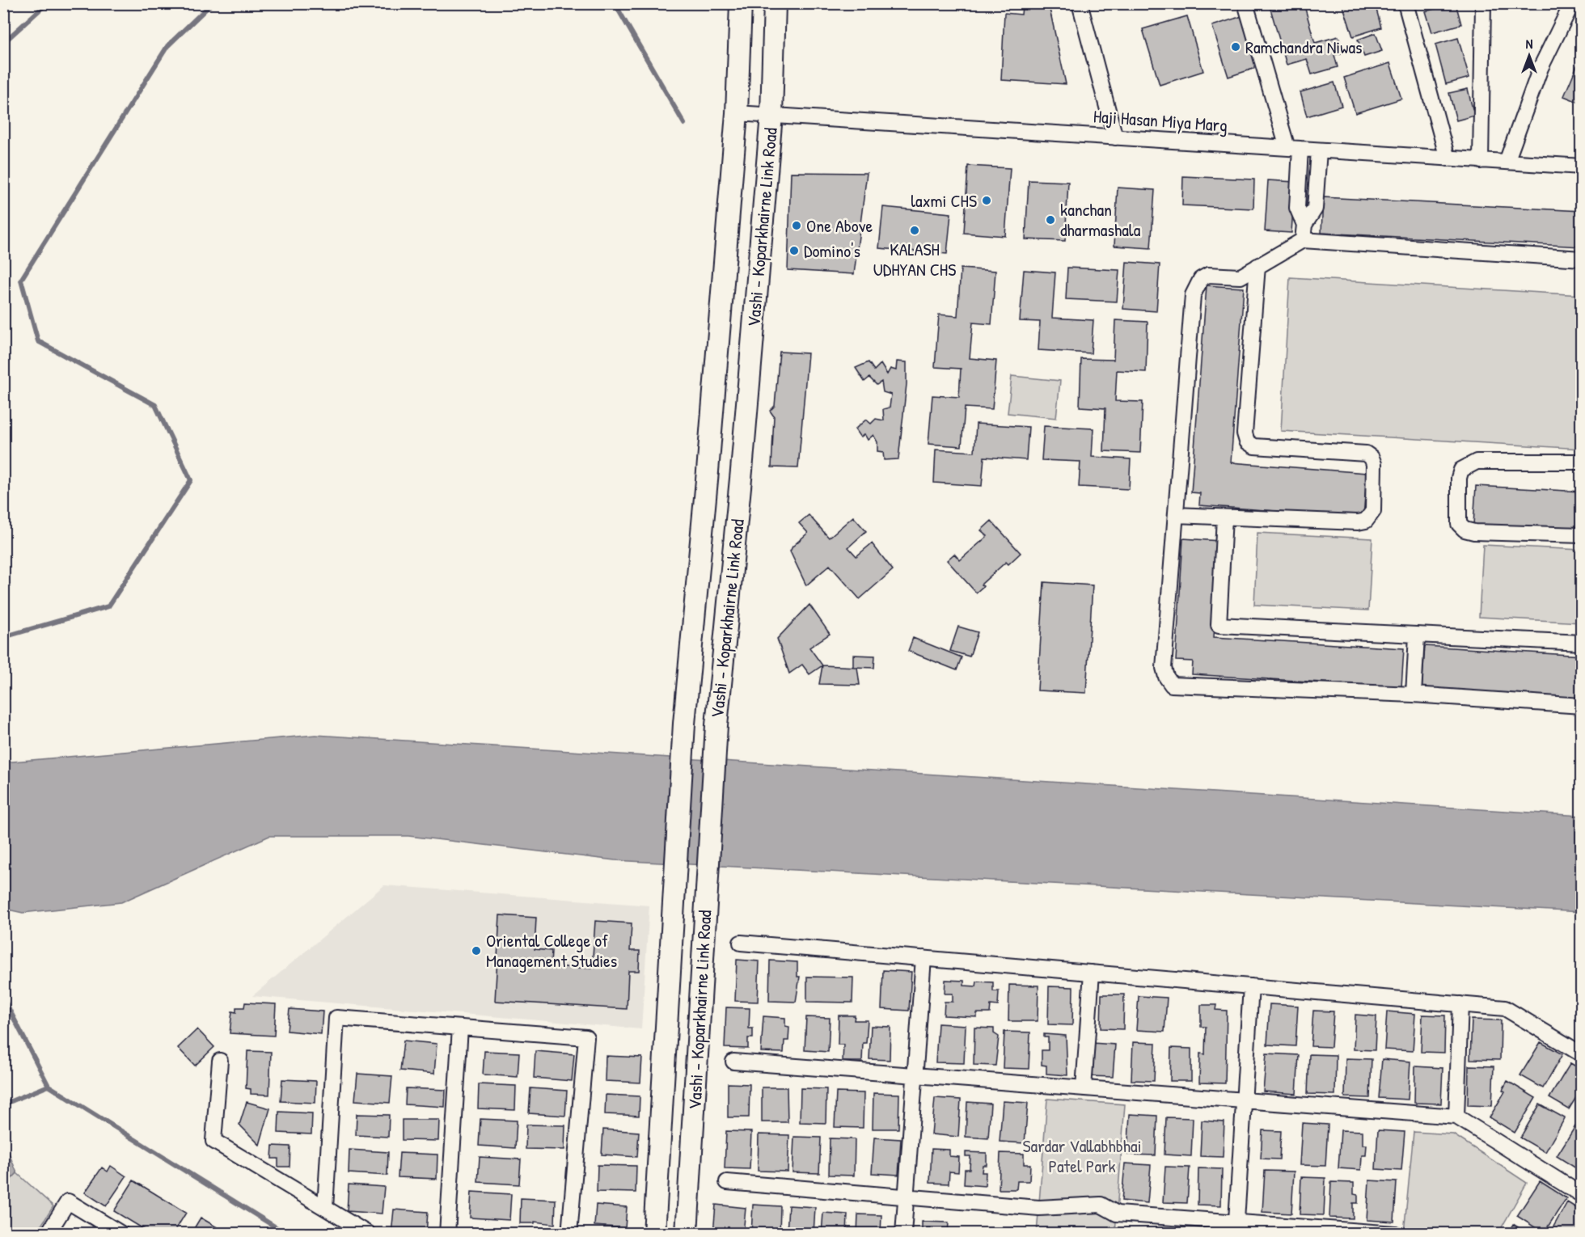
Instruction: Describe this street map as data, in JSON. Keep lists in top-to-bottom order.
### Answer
{
  "streets": {
    "main road": ["Vashi - Koparkhairne Link Road"],
    "street": ["Haji Hasan Miya Marg"]
  },
  "crossings": [
    ["Haji Hasan Miya Marg", "Vashi - Koparkhairne Link Road"]
  ],
  "parks": ["Sardar Vallabhbhai Patel Park"],
  "places": [
    "Ramchandra Niwas",
    "laxmi CHS",
    "kanchan dharmashala",
    "One Above",
    "KALASH UDHYAN CHS",
    "Domino's",
    "Oriental College of Management Studies"
  ],
  "north": "top"
}
